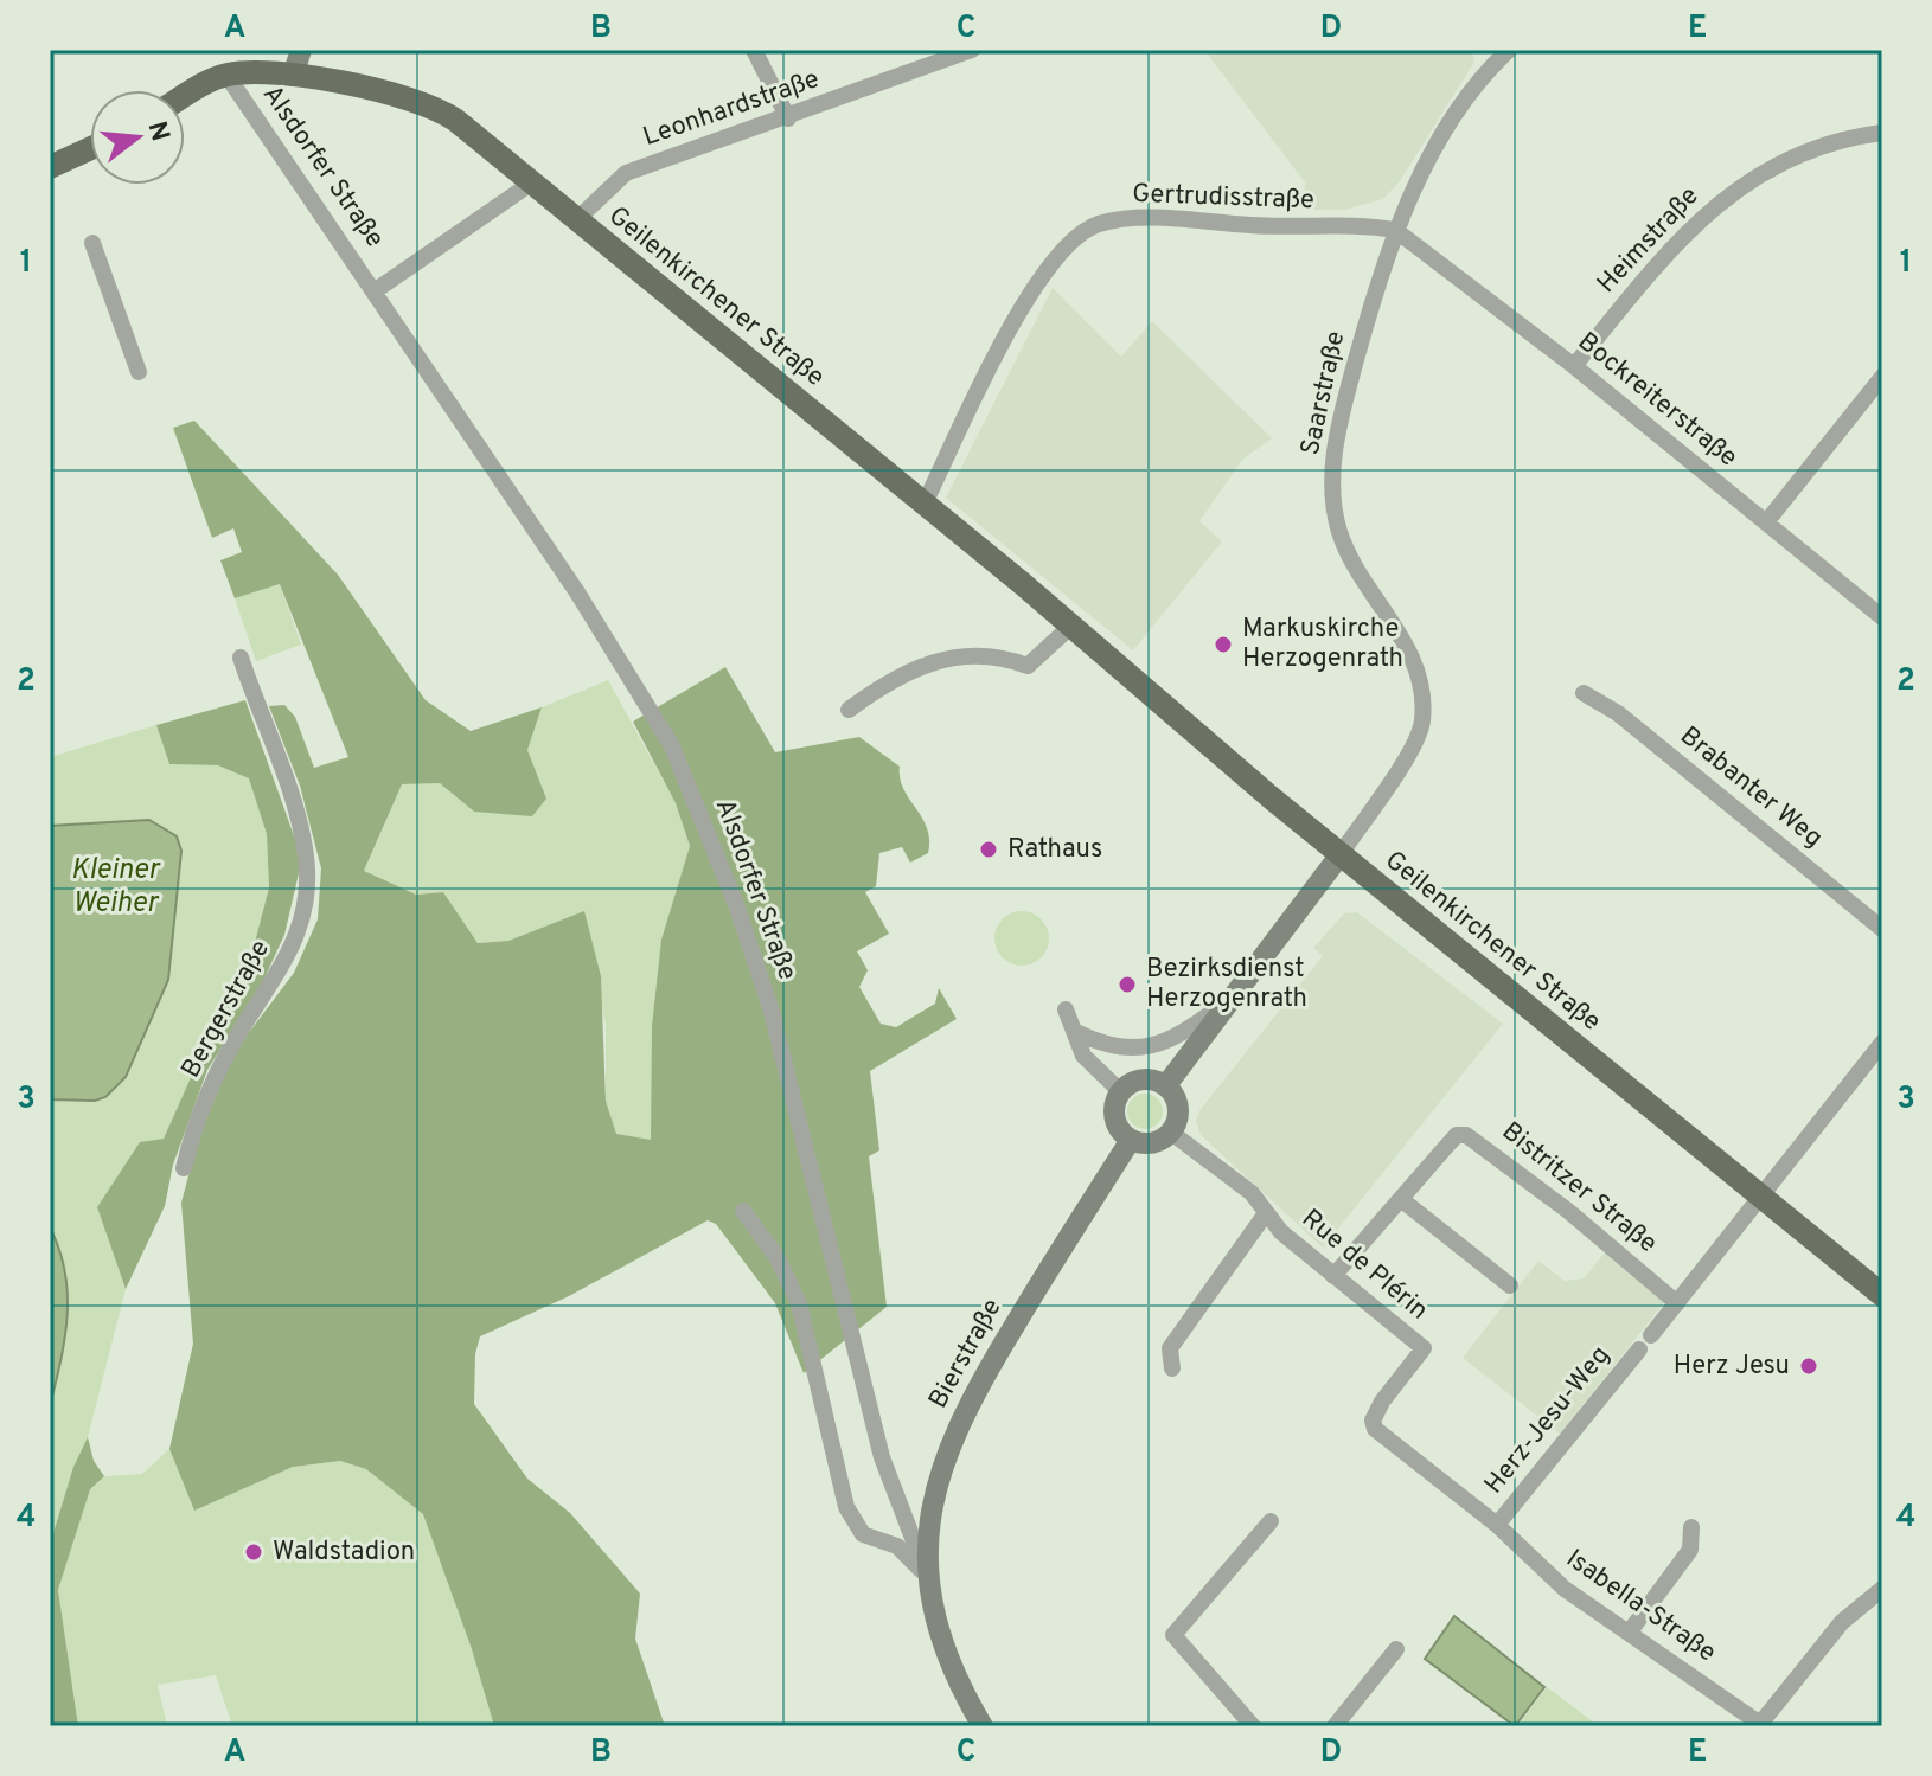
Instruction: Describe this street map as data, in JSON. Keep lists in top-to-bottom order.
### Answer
{
  "streets": {
    "main road": ["Geilenkirchener Straße", "Bierstraße"],
    "street": [
      "Leonhardstraße",
      "Alsdorfer Straße",
      "Gertrudisstraße",
      "Heimstraße",
      "Saarstraße",
      "Bockreiterstraße",
      "Brabanter Weg",
      "Bergerstraße",
      "Bistritzer Straße",
      "Rue de Plérin",
      "Herz-Jesu-Weg",
      "Isabella-Straße"
    ]
  },
  "crossings": [
    ["Leonhardstraße", "Geilenkirchener Straße"],
    ["Alsdorfer Straße", "Geilenkirchener Straße"],
    ["Alsdorfer Straße", "Bierstraße"],
    ["Gertrudisstraße", "Geilenkirchener Straße"],
    ["Gertrudisstraße", "Saarstraße"],
    ["Gertrudisstraße", "Bockreiterstraße"],
    ["Heimstraße", "Bockreiterstraße"],
    ["Geilenkirchener Straße", "Saarstraße"],
    ["Geilenkirchener Straße", "Herz-Jesu-Weg"],
    ["Saarstraße", "Bockreiterstraße"],
    ["Bistritzer Straße", "Rue de Plérin"],
    ["Bistritzer Straße", "Herz-Jesu-Weg"],
    ["Rue de Plérin", "Bierstraße"],
    ["Rue de Plérin", "Herz-Jesu-Weg"],
    ["Rue de Plérin", "Isabella-Straße"],
    ["Herz-Jesu-Weg", "Isabella-Straße"]
  ],
  "water": ["Kleiner Weiher"],
  "places": [
    "Markuskirche Herzogenrath",
    "Rathaus",
    "Bezirksdienst Herzogenrath",
    "Herz Jesu",
    "Waldstadion"
  ],
  "north": "right",
  "grid": {
    "columns": [
      "A",
      "B",
      "C",
      "D",
      "E"
    ],
    "rows": [
      "1",
      "2",
      "3",
      "4"
    ]
  }
}
